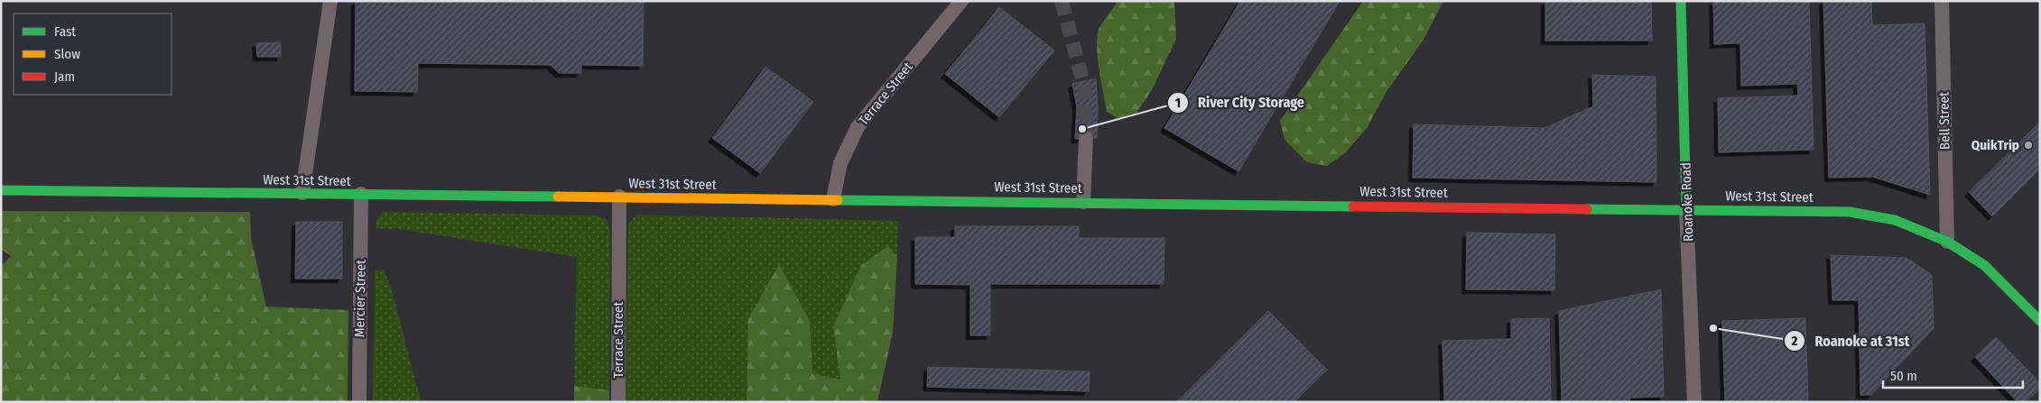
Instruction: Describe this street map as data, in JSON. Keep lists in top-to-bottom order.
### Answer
{
  "streets": {
    "main road": ["West 31st Street", "Roanoke Road"],
    "street": ["Terrace Street", "Bell Street", "Mercier Street"]
  },
  "crossings": [
    ["Terrace Street", "West 31st Street"],
    ["Bell Street", "West 31st Street"],
    ["West 31st Street", "Roanoke Road"],
    ["West 31st Street", "Mercier Street"]
  ],
  "places": ["River City Storage", "QuikTrip", "Roanoke at 31st"],
  "legend": ["Fast", "Slow", "Jam"],
  "scale_bar": "50 m"
}
